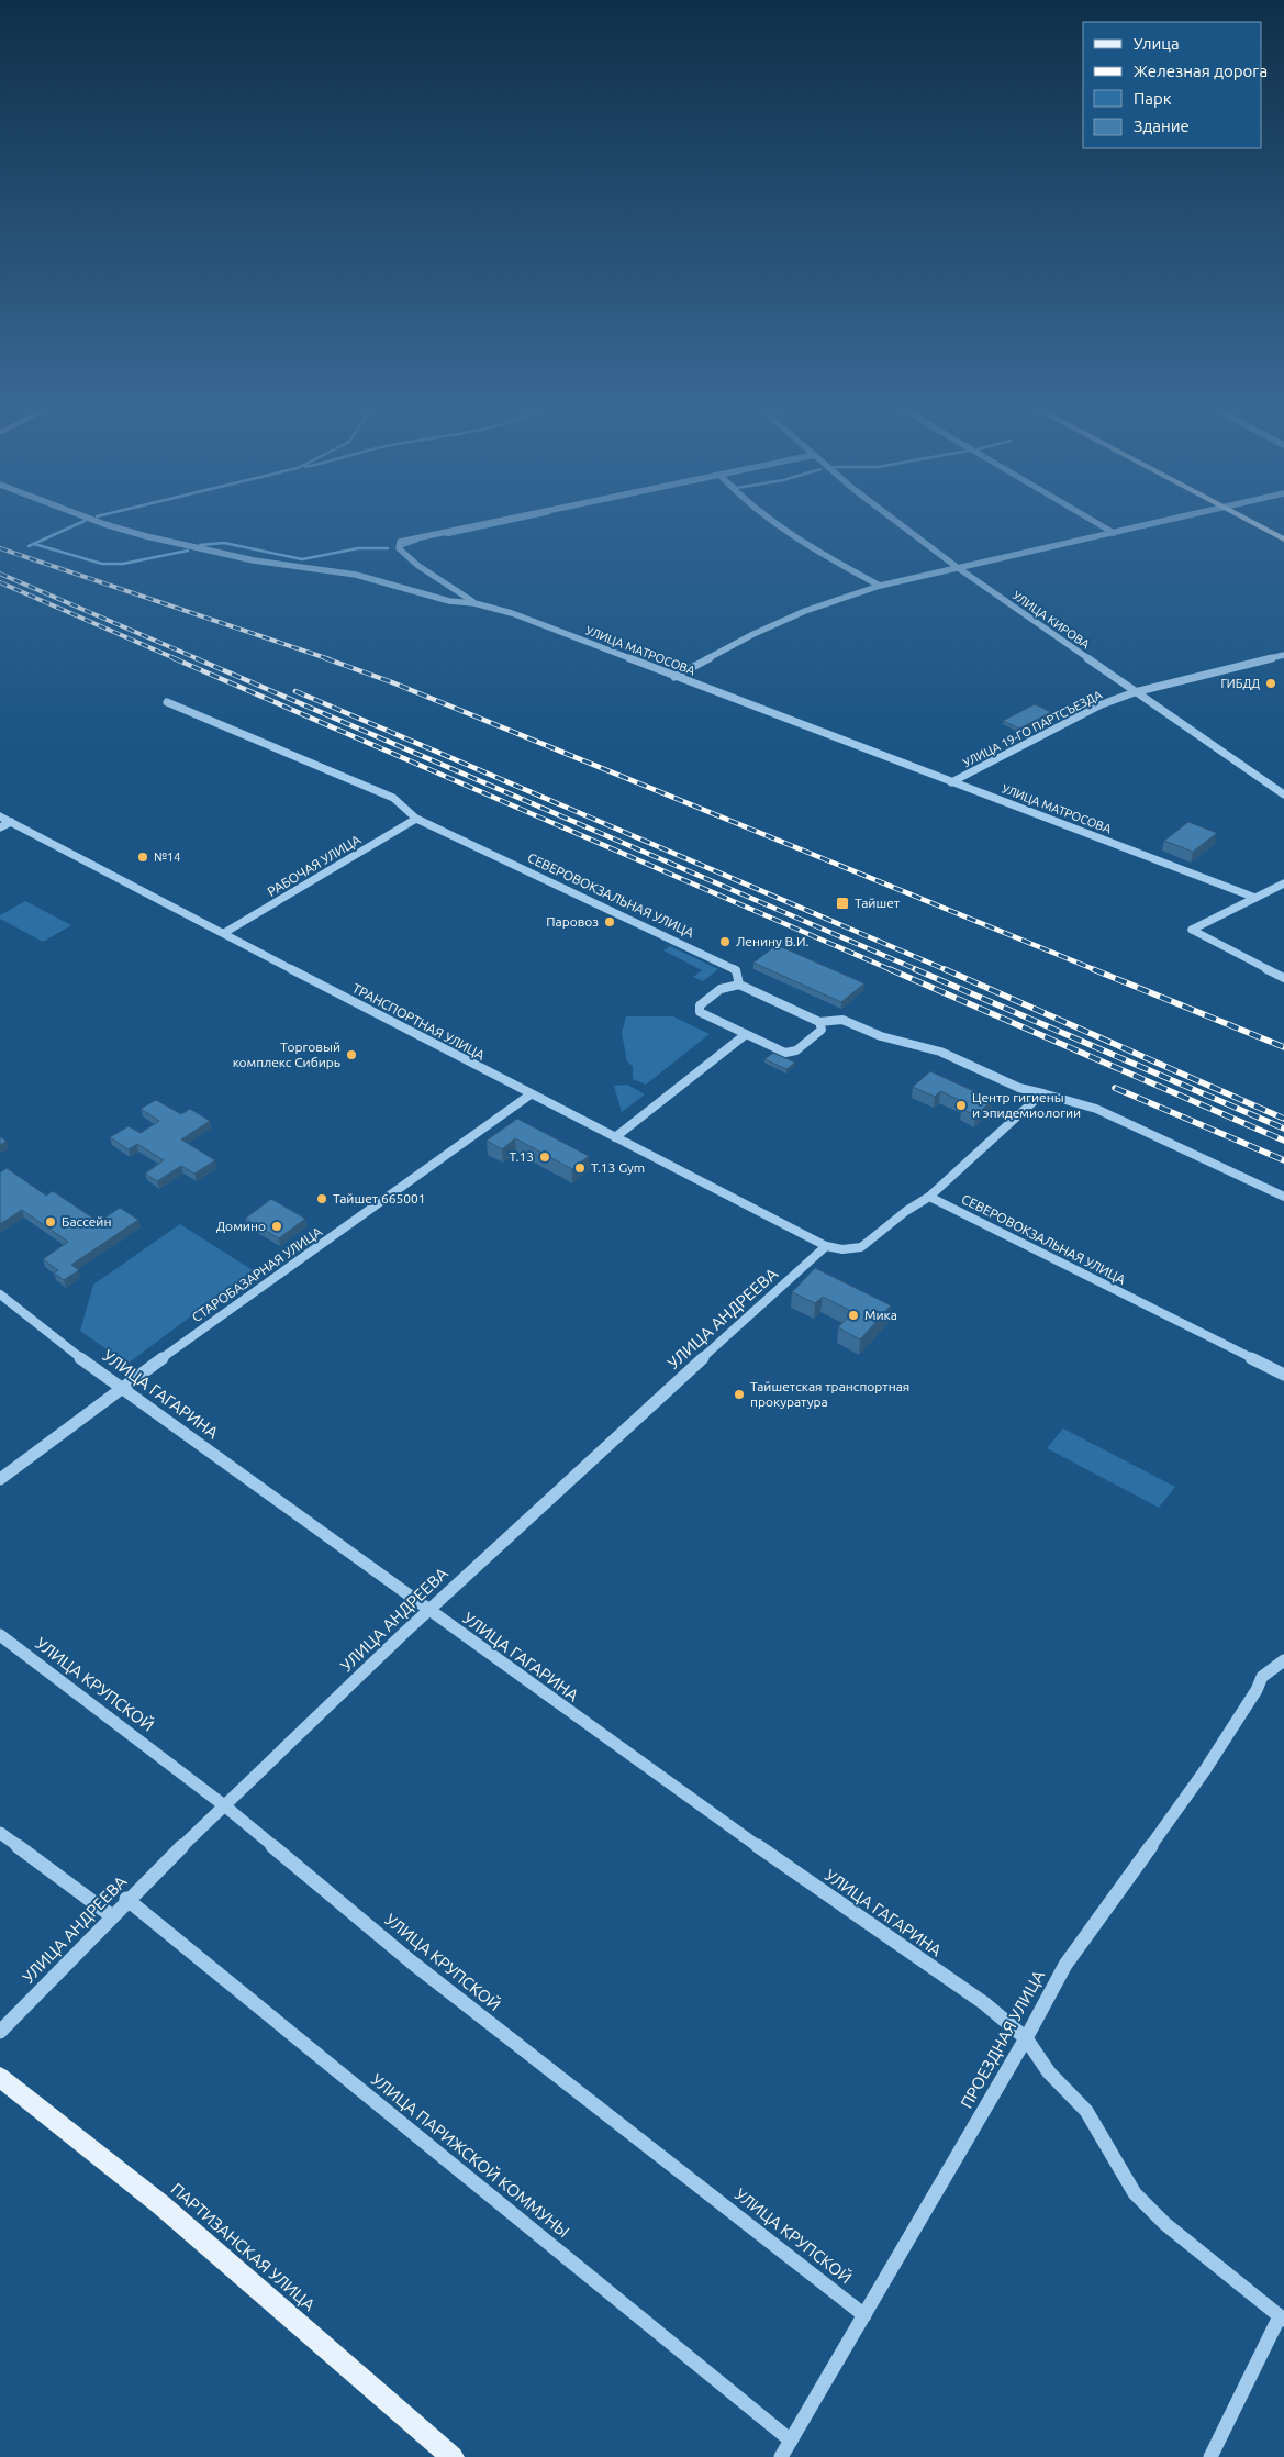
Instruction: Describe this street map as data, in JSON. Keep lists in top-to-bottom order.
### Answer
{
  "streets": {
    "main road": ["ПАРТИЗАНСКАЯ УЛИЦА"],
    "street": [
      "УЛИЦА КИРОВА",
      "УЛИЦА МАТРОСОВА",
      "УЛИЦА 19-ГО ПАРТСЪЕЗДА",
      "РАБОЧАЯ УЛИЦА",
      "СЕВЕРОВОКЗАЛЬНАЯ УЛИЦА",
      "ТРАНСПОРТНАЯ УЛИЦА",
      "СТАРОБАЗАРНАЯ УЛИЦА",
      "УЛИЦА АНДРЕЕВА",
      "УЛИЦА ГАГАРИНА",
      "УЛИЦА КРУПСКОЙ",
      "ПРОЕЗДНАЯ УЛИЦА",
      "УЛИЦА ПАРИЖСКОЙ КОММУНЫ"
    ]
  },
  "crossings": [
    ["УЛИЦА КИРОВА", "УЛИЦА 19-ГО ПАРТСЪЕЗДА"],
    ["УЛИЦА МАТРОСОВА", "УЛИЦА 19-ГО ПАРТСЪЕЗДА"],
    ["РАБОЧАЯ УЛИЦА", "СЕВЕРОВОКЗАЛЬНАЯ УЛИЦА"],
    ["РАБОЧАЯ УЛИЦА", "ТРАНСПОРТНАЯ УЛИЦА"],
    ["ТРАНСПОРТНАЯ УЛИЦА", "СТАРОБАЗАРНАЯ УЛИЦА"],
    ["ТРАНСПОРТНАЯ УЛИЦА", "УЛИЦА АНДРЕЕВА"],
    ["СТАРОБАЗАРНАЯ УЛИЦА", "УЛИЦА ГАГАРИНА"],
    ["УЛИЦА АНДРЕЕВА", "УЛИЦА ГАГАРИНА"],
    ["УЛИЦА АНДРЕЕВА", "УЛИЦА КРУПСКОЙ"],
    ["УЛИЦА АНДРЕЕВА", "УЛИЦА ПАРИЖСКОЙ КОММУНЫ"],
    ["УЛИЦА ГАГАРИНА", "ПРОЕЗДНАЯ УЛИЦА"],
    ["УЛИЦА КРУПСКОЙ", "ПРОЕЗДНАЯ УЛИЦА"],
    ["ПРОЕЗДНАЯ УЛИЦА", "УЛИЦА ПАРИЖСКОЙ КОММУНЫ"]
  ],
  "places": {
    "other": [
      "ГИБДД",
      "№14",
      "Паровоз",
      "Ленину В.И.",
      "Торговый комплекс Сибирь",
      "Центр гигиены и эпидемиологии",
      "T.13",
      "T.13 Gym",
      "Тайшет 665001",
      "Бассейн",
      "Домино",
      "Мика",
      "Тайшетская транспортная прокуратура"
    ],
    "transit": ["Тайшет"]
  },
  "legend": [
    "Улица",
    "Железная дорога",
    "Парк",
    "Здание"
  ]
}
